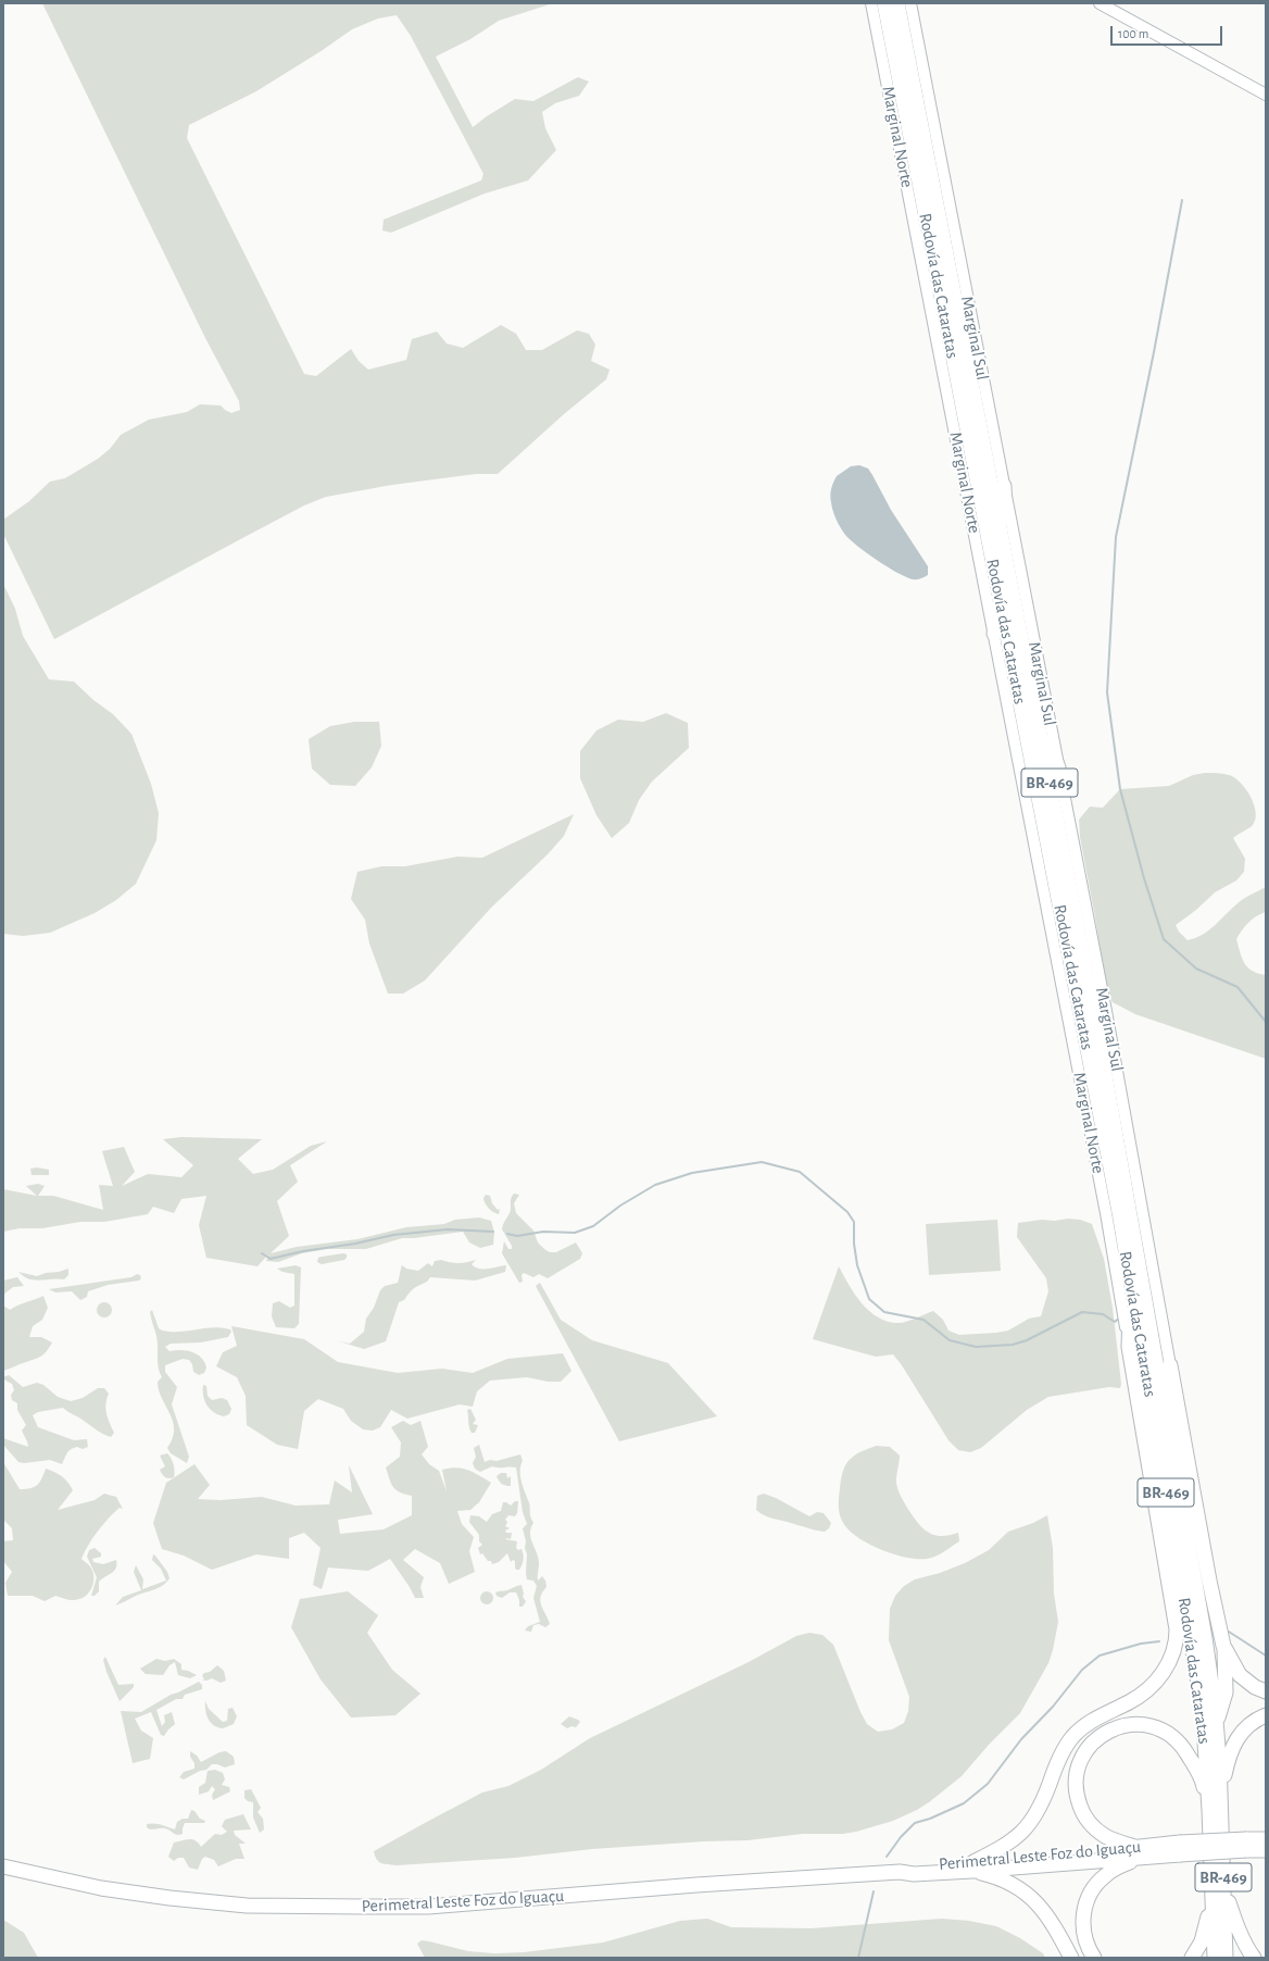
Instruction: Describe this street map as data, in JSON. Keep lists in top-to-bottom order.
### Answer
{
  "streets": {
    "highway": ["Rodovía das Cataratas", "BR-469", "Perimetral Leste Foz do Iguaçu"],
    "street": ["Marginal Norte", "Marginal Sul"]
  },
  "scale_bar": "100 m"
}
